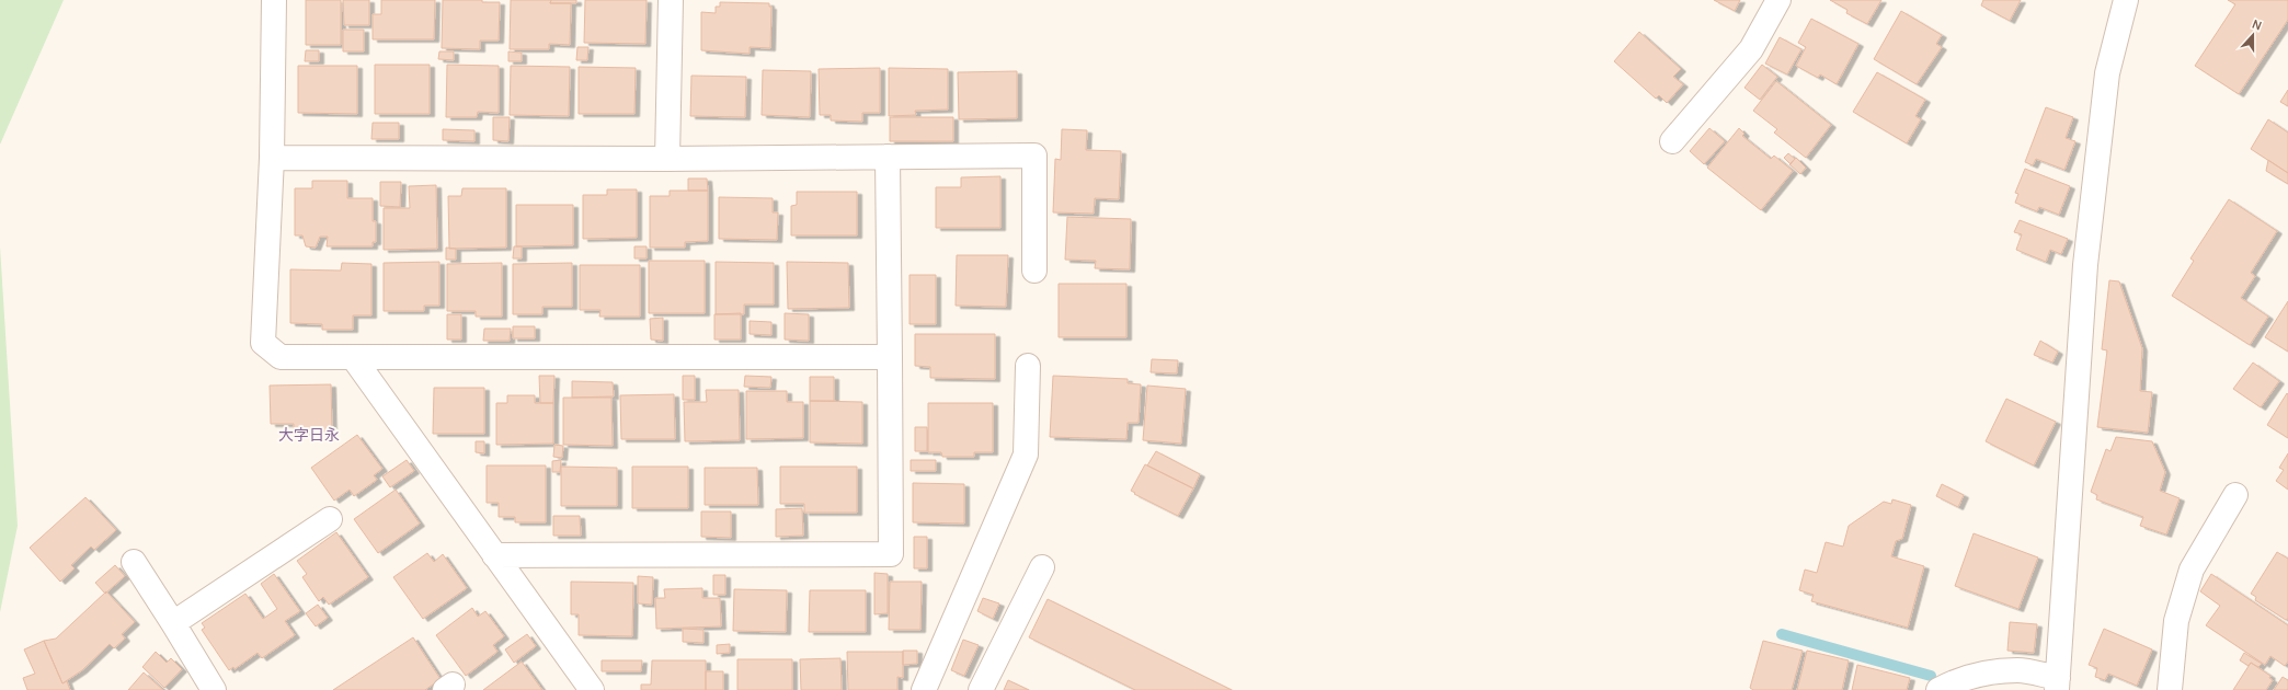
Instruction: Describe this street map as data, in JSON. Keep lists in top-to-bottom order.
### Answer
{
  "districts": ["大字日永"],
  "north": "top"
}
